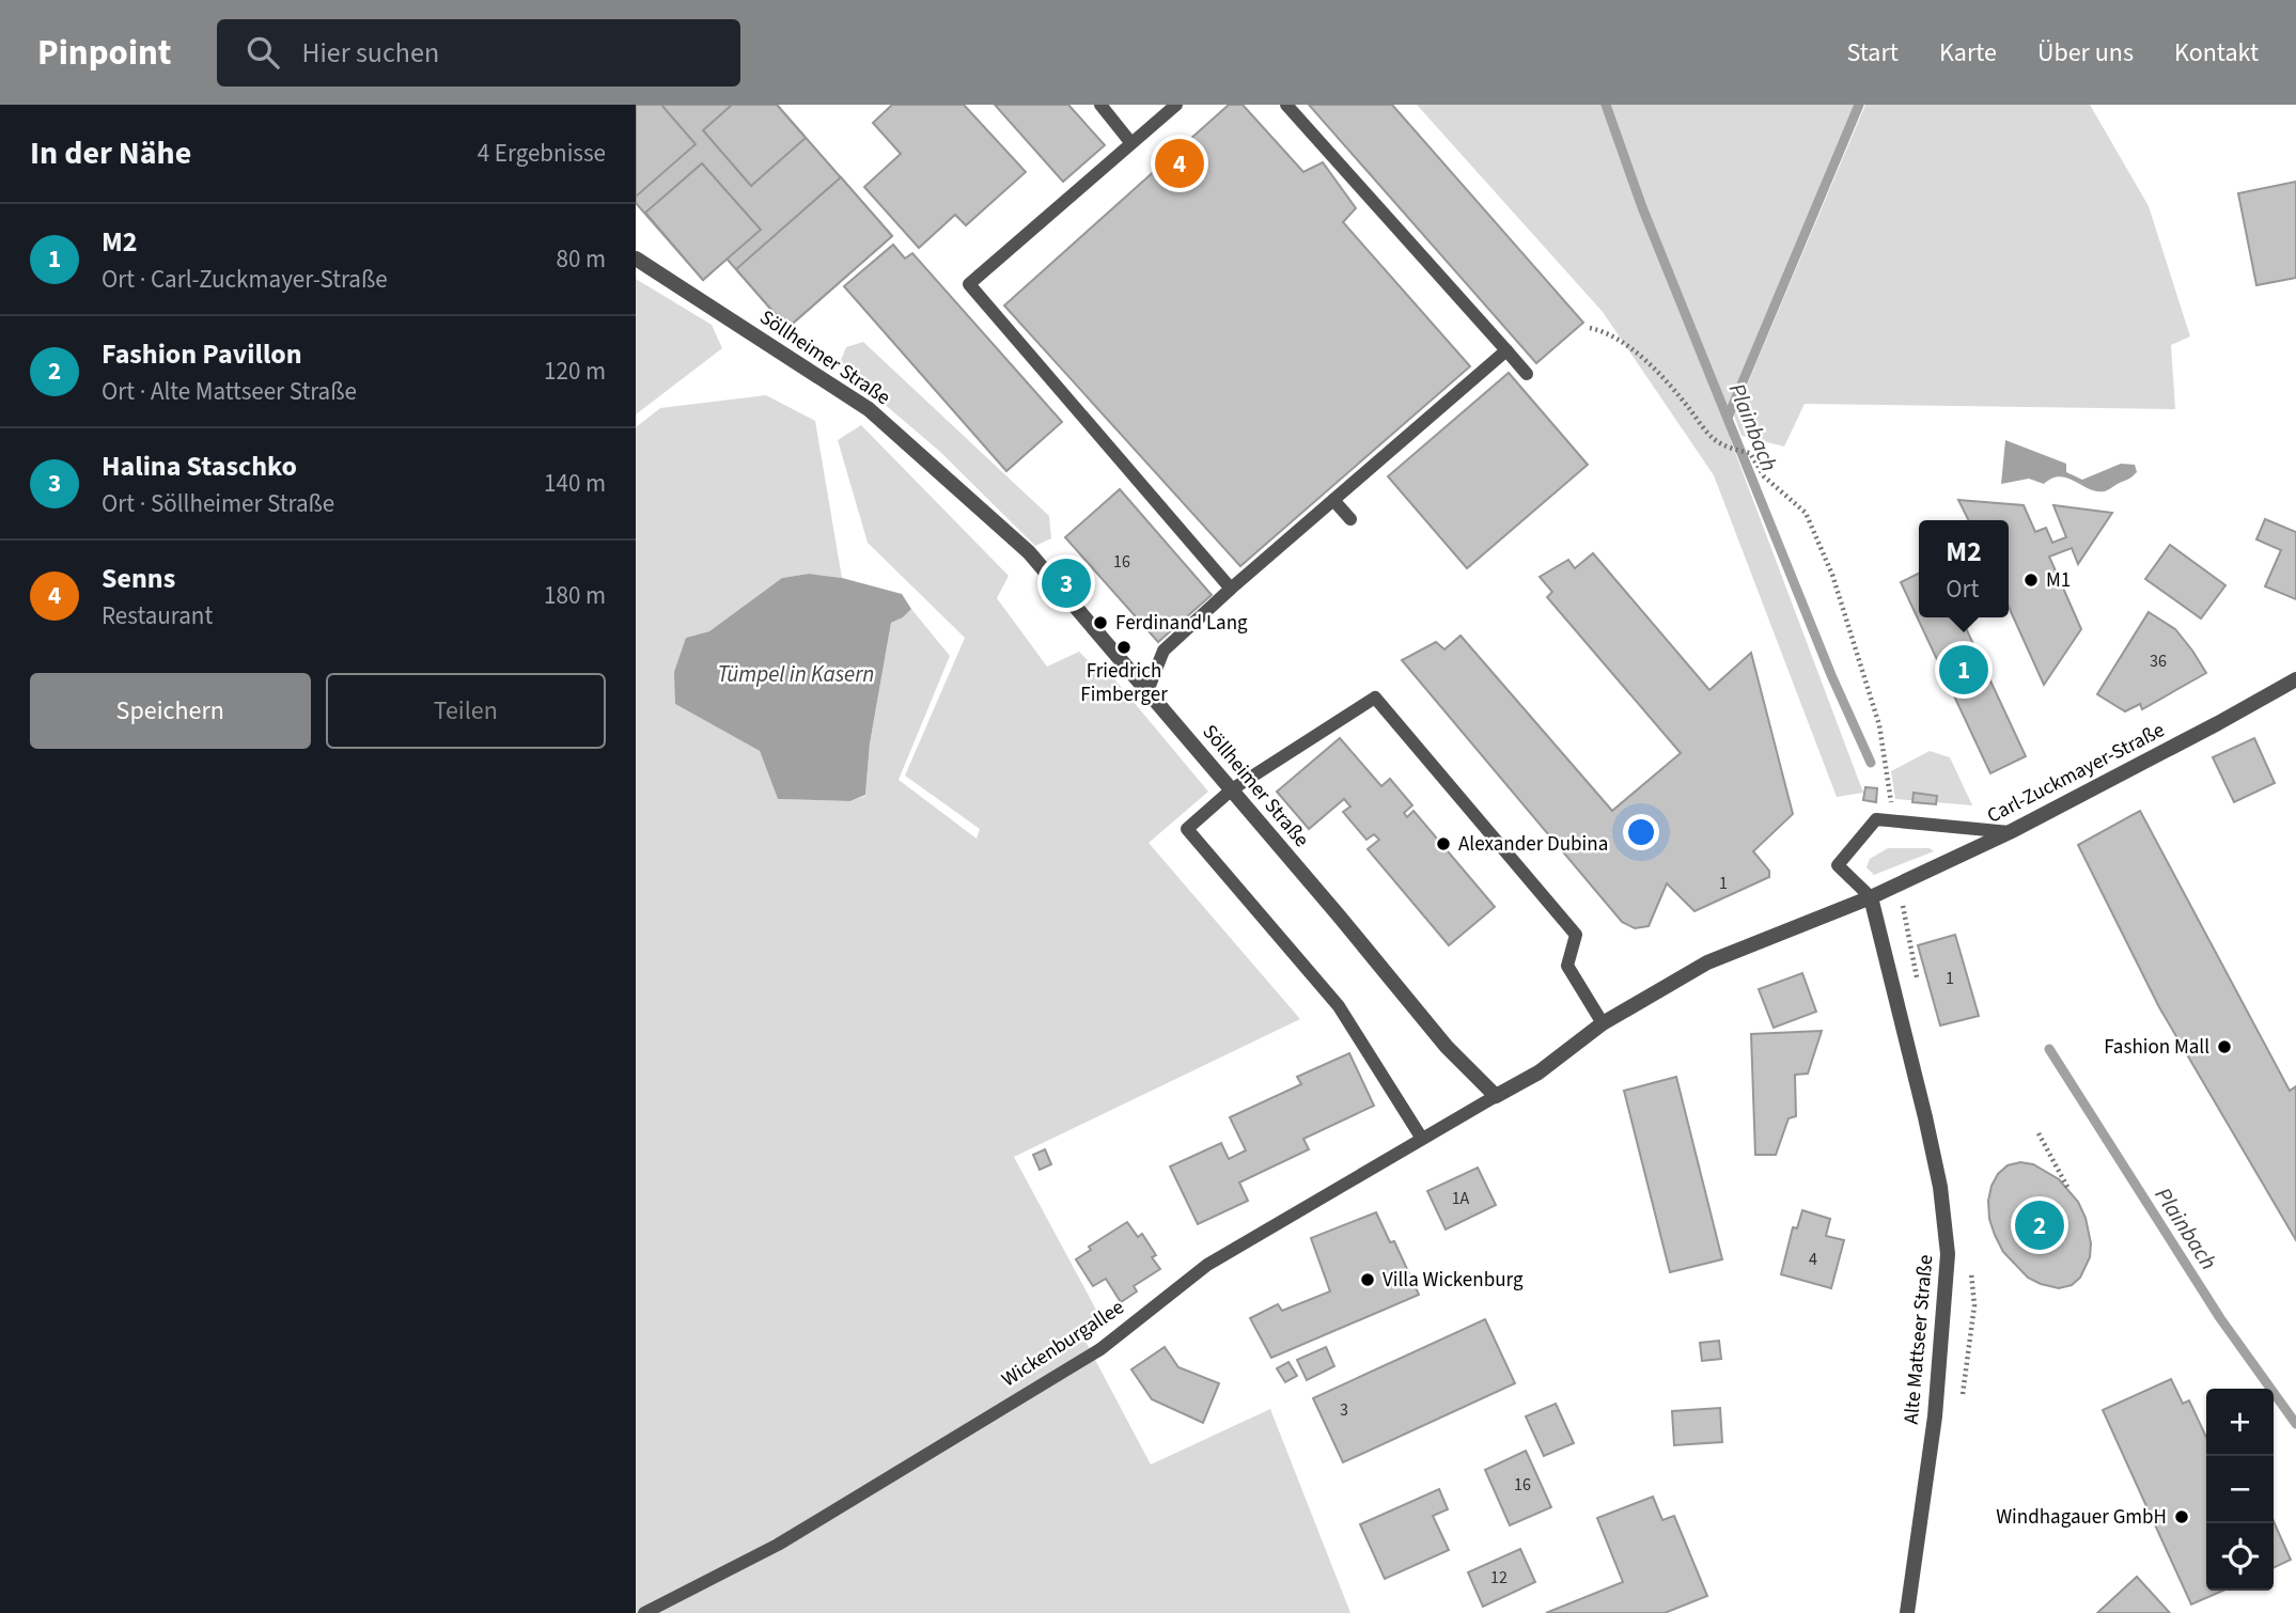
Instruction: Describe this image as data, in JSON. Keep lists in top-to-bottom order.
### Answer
{
  "streets": {
    "street": ["Söllheimer Straße", "Carl-Zuckmayer-Straße", "Alte Mattseer Straße"],
    "lane": ["Wickenburgallee"]
  },
  "crossings": [
    ["Söllheimer Straße", "Wickenburgallee"],
    ["Carl-Zuckmayer-Straße", "Alte Mattseer Straße"]
  ],
  "water": ["Plainbach", "Tümpel in Kasern"],
  "places": [
    "M1",
    "Ferdinand Lang",
    "Friedrich Fimberger",
    "Alexander Dubina",
    "Fashion Mall",
    "Villa Wickenburg",
    "Windhagauer GmbH"
  ],
  "house_numbers": [
    "16",
    "36",
    "1",
    "1",
    "1A",
    "4",
    "3",
    "16",
    "12"
  ],
  "page": {
    "header": "Pinpoint",
    "search": "Hier suchen",
    "nav": [
      "Start",
      "Karte",
      "Über uns",
      "Kontakt"
    ],
    "heading": ["In der Nähe", "4 Ergebnisse"],
    "pins": [
      "4",
      "3",
      "1",
      "2"
    ],
    "list": [
      {
        "mark": "1",
        "name": "M2",
        "note": "Ort · Carl-Zuckmayer-Straße",
        "value": "80 m"
      },
      {
        "mark": "2",
        "name": "Fashion Pavillon",
        "note": "Ort · Alte Mattseer Straße",
        "value": "120 m"
      },
      {
        "mark": "3",
        "name": "Halina Staschko",
        "note": "Ort · Söllheimer Straße",
        "value": "140 m"
      },
      {
        "mark": "4",
        "name": "Senns",
        "note": "Restaurant",
        "value": "180 m"
      }
    ],
    "popup": ["M2", "Ort"],
    "buttons": ["Speichern", "Teilen"],
    "map_buttons": ["+", "−"]
  }
}
